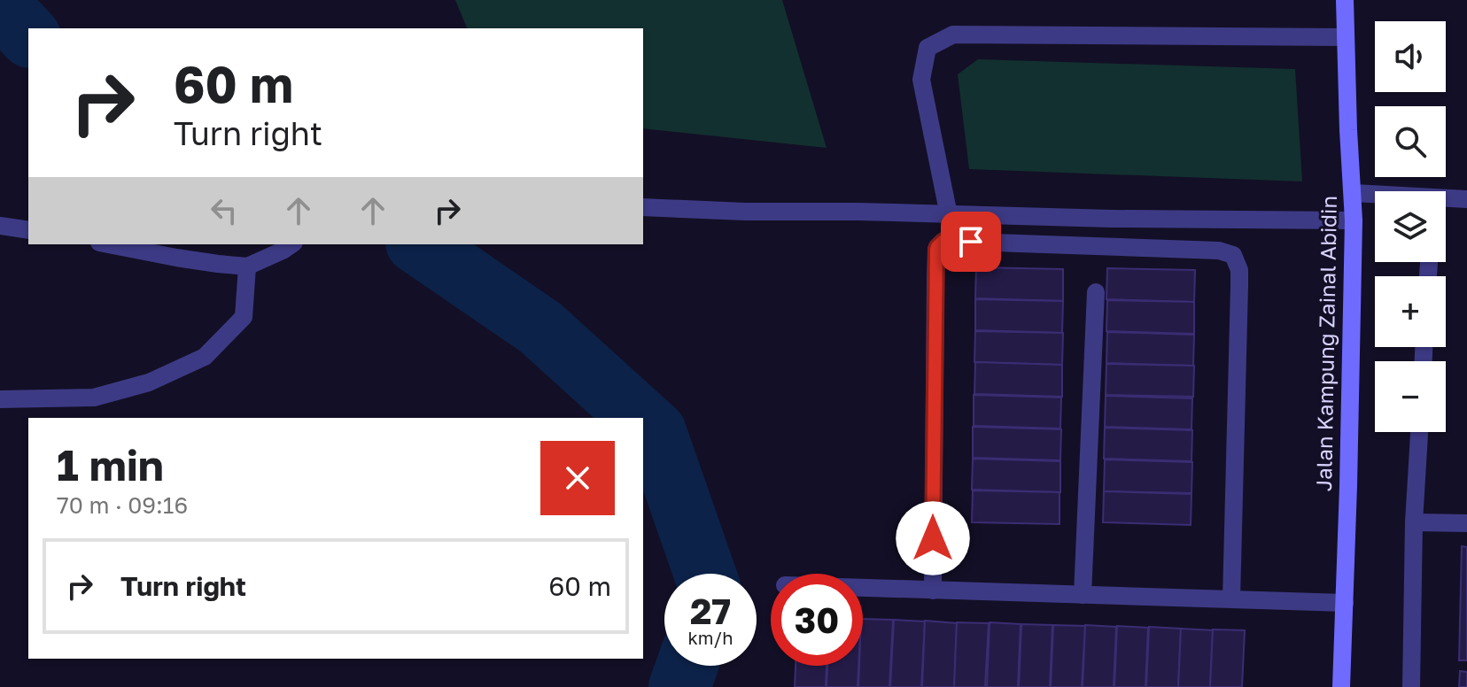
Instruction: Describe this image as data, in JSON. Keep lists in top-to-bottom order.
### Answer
{
  "streets": {
    "street": ["Jalan Kampung Zainal Abidin"]
  },
  "page": {
    "map_buttons": ["+", "−"],
    "turn": ["60 m", "Turn right"],
    "heading": ["1 min", "70 m · 09:16"],
    "list": [
      {
        "name": "Turn right",
        "value": "60 m"
      }
    ],
    "speed": "27 km/h",
    "limit": "30"
  }
}
